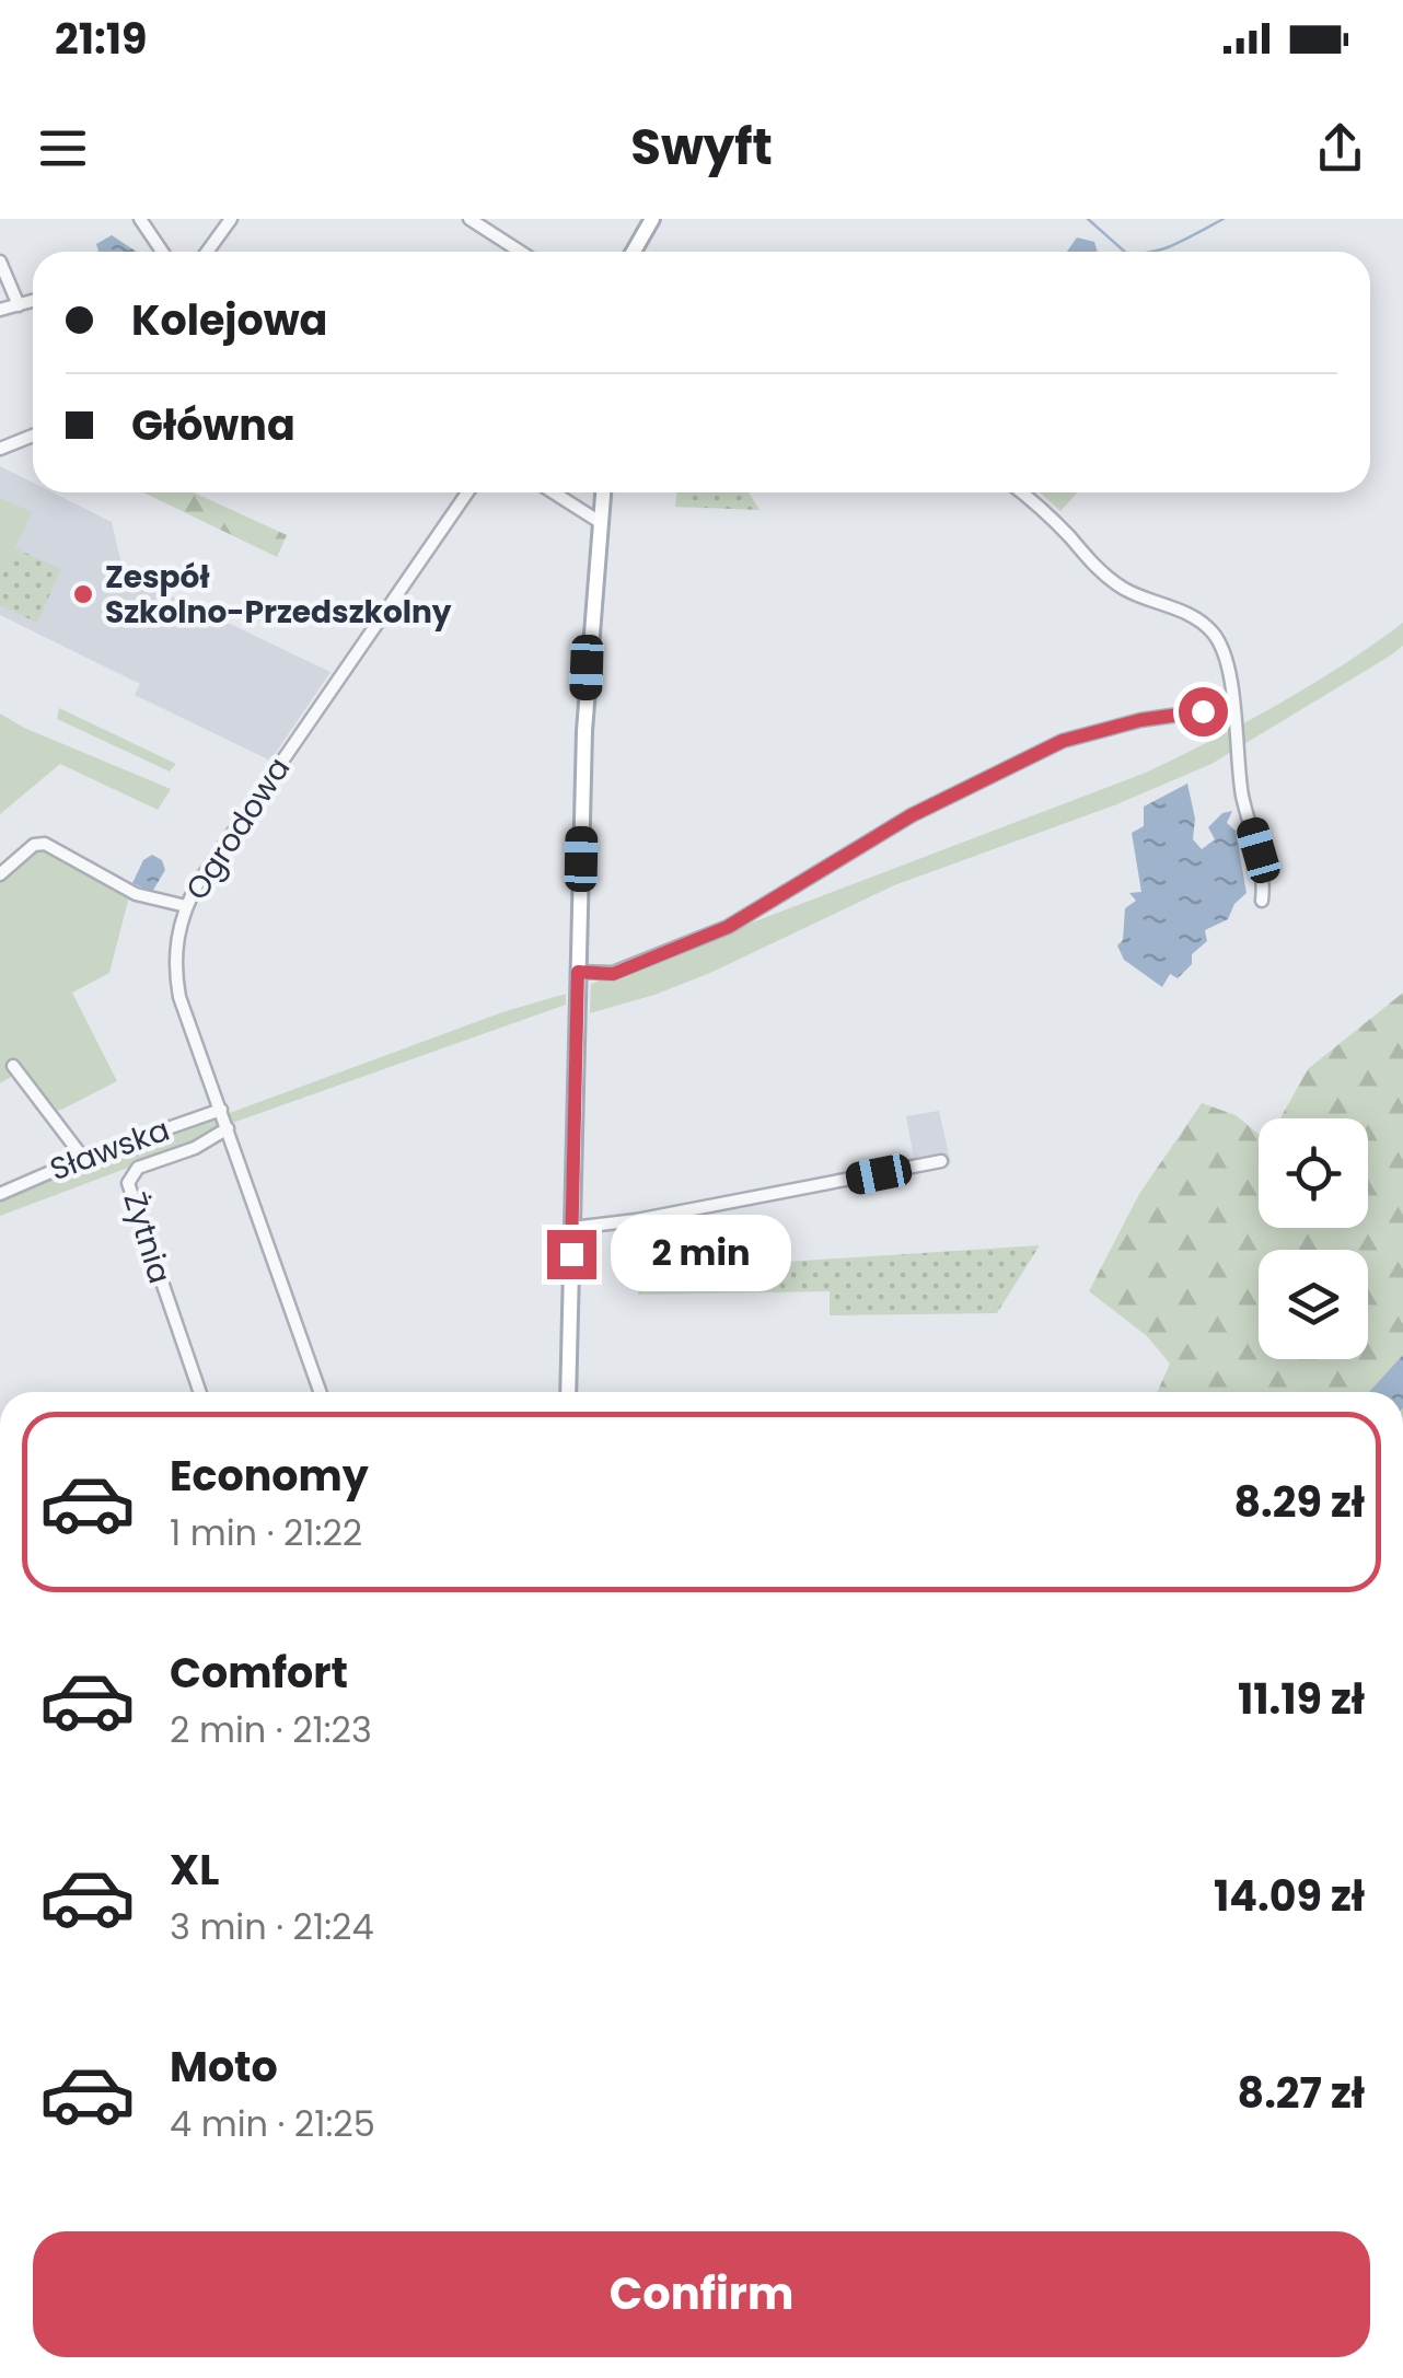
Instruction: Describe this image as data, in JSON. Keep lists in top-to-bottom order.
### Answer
{
  "streets": {
    "street": ["Ogrodowa", "Sławska", "Żytnia"]
  },
  "crossings": [
    ["Ogrodowa", "Sławska"],
    ["Ogrodowa", "Żytnia"]
  ],
  "places": ["Zespół Szkolno-Przedszkolny"],
  "page": {
    "status": "21:19",
    "header": "Swyft",
    "banner": ["Kolejowa", "Główna"],
    "bubble": "2 min",
    "list": [
      {
        "name": "Economy",
        "note": "1 min · 21:22",
        "value": "8.29 zł"
      },
      {
        "name": "Comfort",
        "note": "2 min · 21:23",
        "value": "11.19 zł"
      },
      {
        "name": "XL",
        "note": "3 min · 21:24",
        "value": "14.09 zł"
      },
      {
        "name": "Moto",
        "note": "4 min · 21:25",
        "value": "8.27 zł"
      }
    ],
    "buttons": "Confirm"
  }
}
